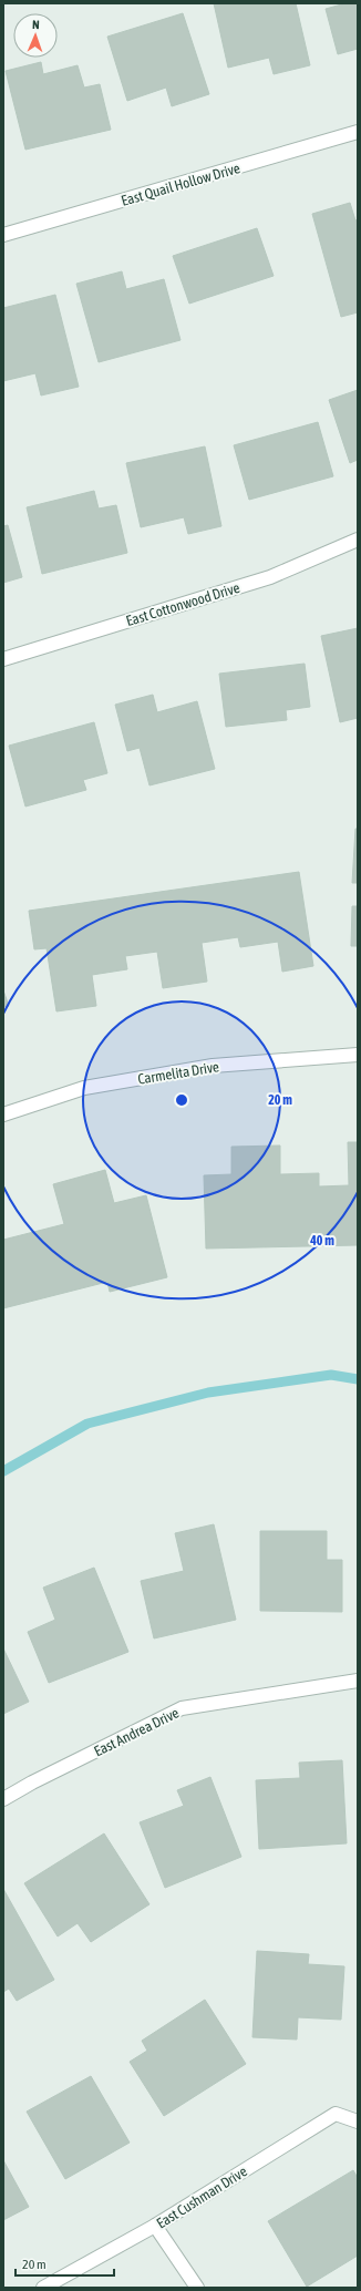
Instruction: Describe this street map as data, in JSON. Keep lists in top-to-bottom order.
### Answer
{
  "streets": {
    "street": [
      "East Quail Hollow Drive",
      "East Cottonwood Drive",
      "Carmelita Drive",
      "East Andrea Drive",
      "East Cushman Drive"
    ]
  },
  "scale_bar": "20 m",
  "north": "top",
  "rings": ["20 m", "40 m"]
}
